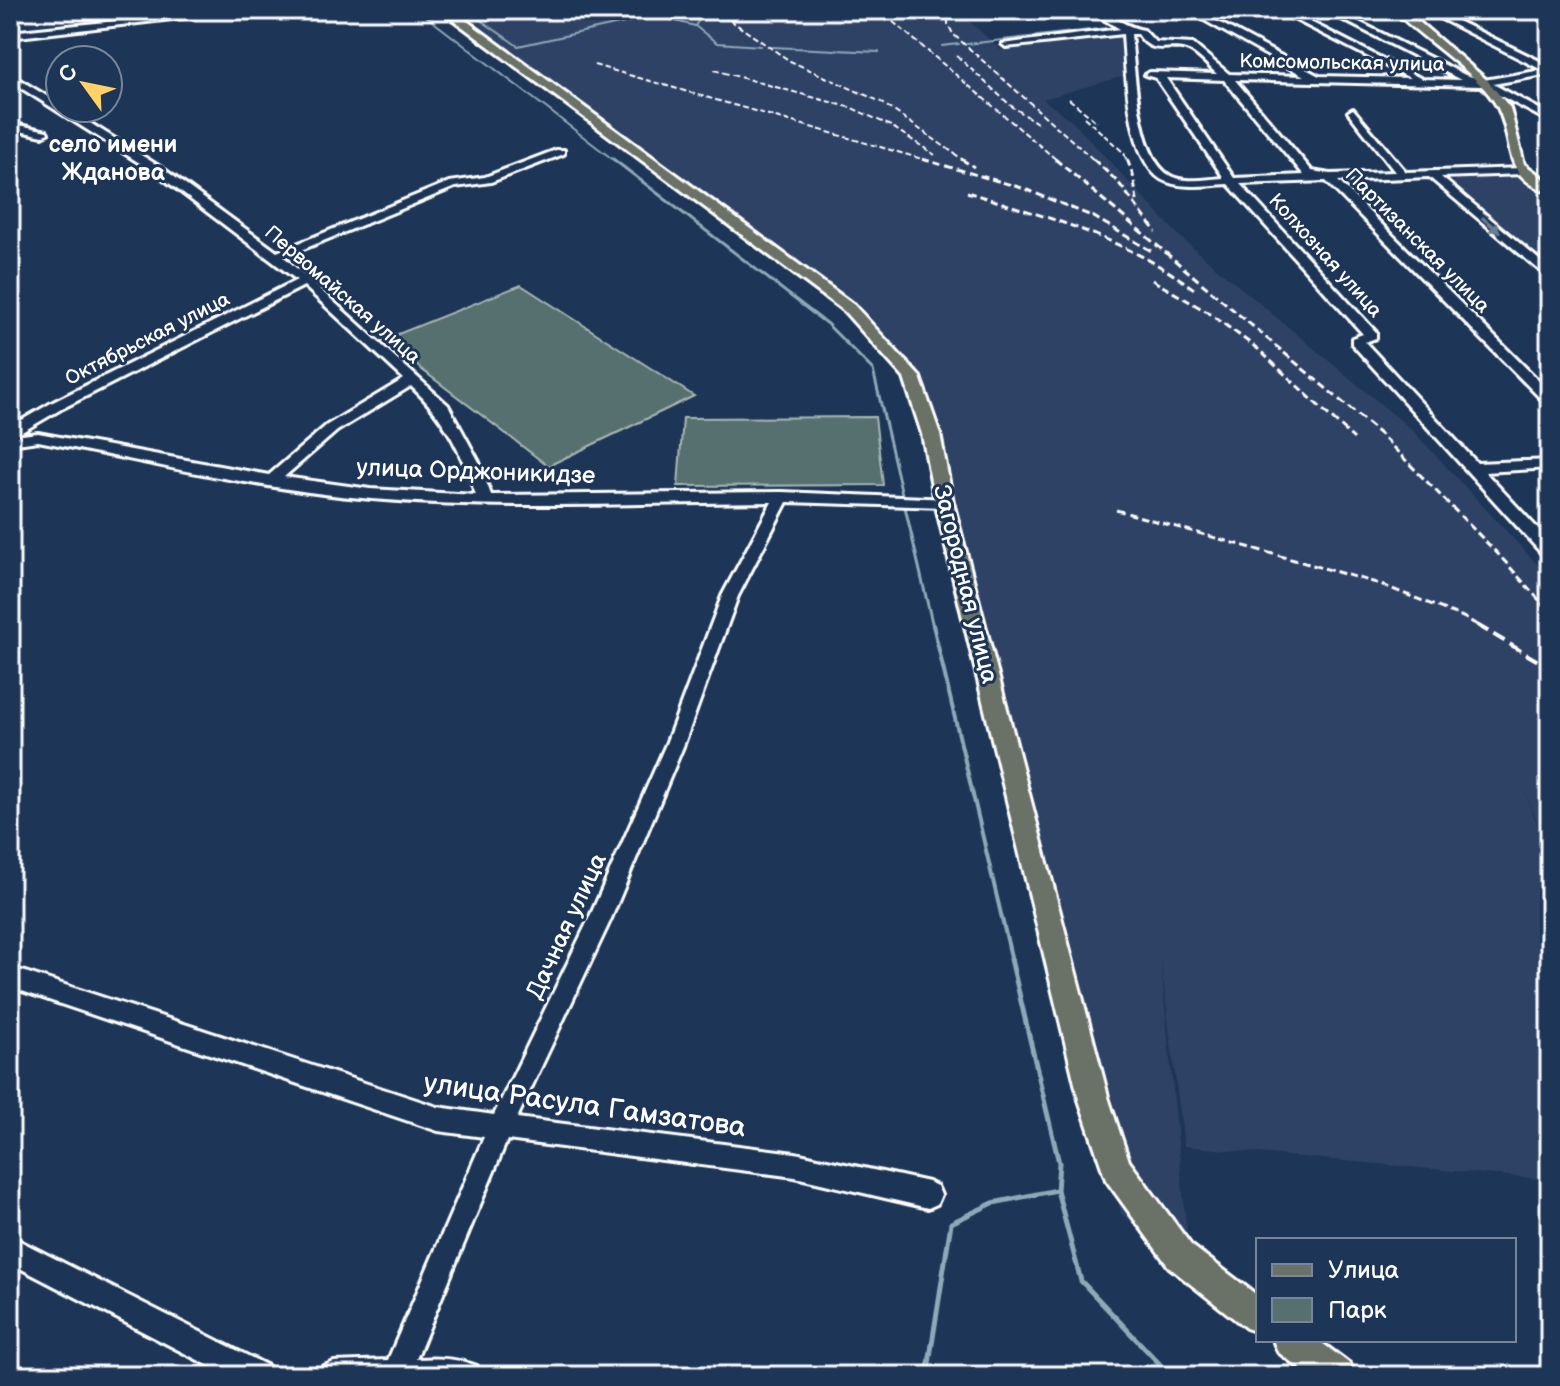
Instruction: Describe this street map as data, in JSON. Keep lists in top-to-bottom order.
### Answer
{
  "streets": {
    "main road": ["Загородная улица"],
    "street": [
      "Комсомольская улица",
      "Партизанская улица",
      "Колхозная улица",
      "Первомайская улица",
      "Октябрьская улица",
      "улица Орджоникидзе",
      "Дачная улица",
      "улица Расула Гамзатова"
    ]
  },
  "crossings": [
    ["Комсомольская улица", "Партизанская улица"],
    ["Комсомольская улица", "Колхозная улица"],
    ["Первомайская улица", "Октябрьская улица"],
    ["Первомайская улица", "улица Орджоникидзе"],
    ["улица Орджоникидзе", "Загородная улица"],
    ["улица Орджоникидзе", "Дачная улица"],
    ["Дачная улица", "улица Расула Гамзатова"]
  ],
  "districts": ["село имени Жданова"],
  "legend": ["Улица", "Парк"],
  "north": "top left"
}
